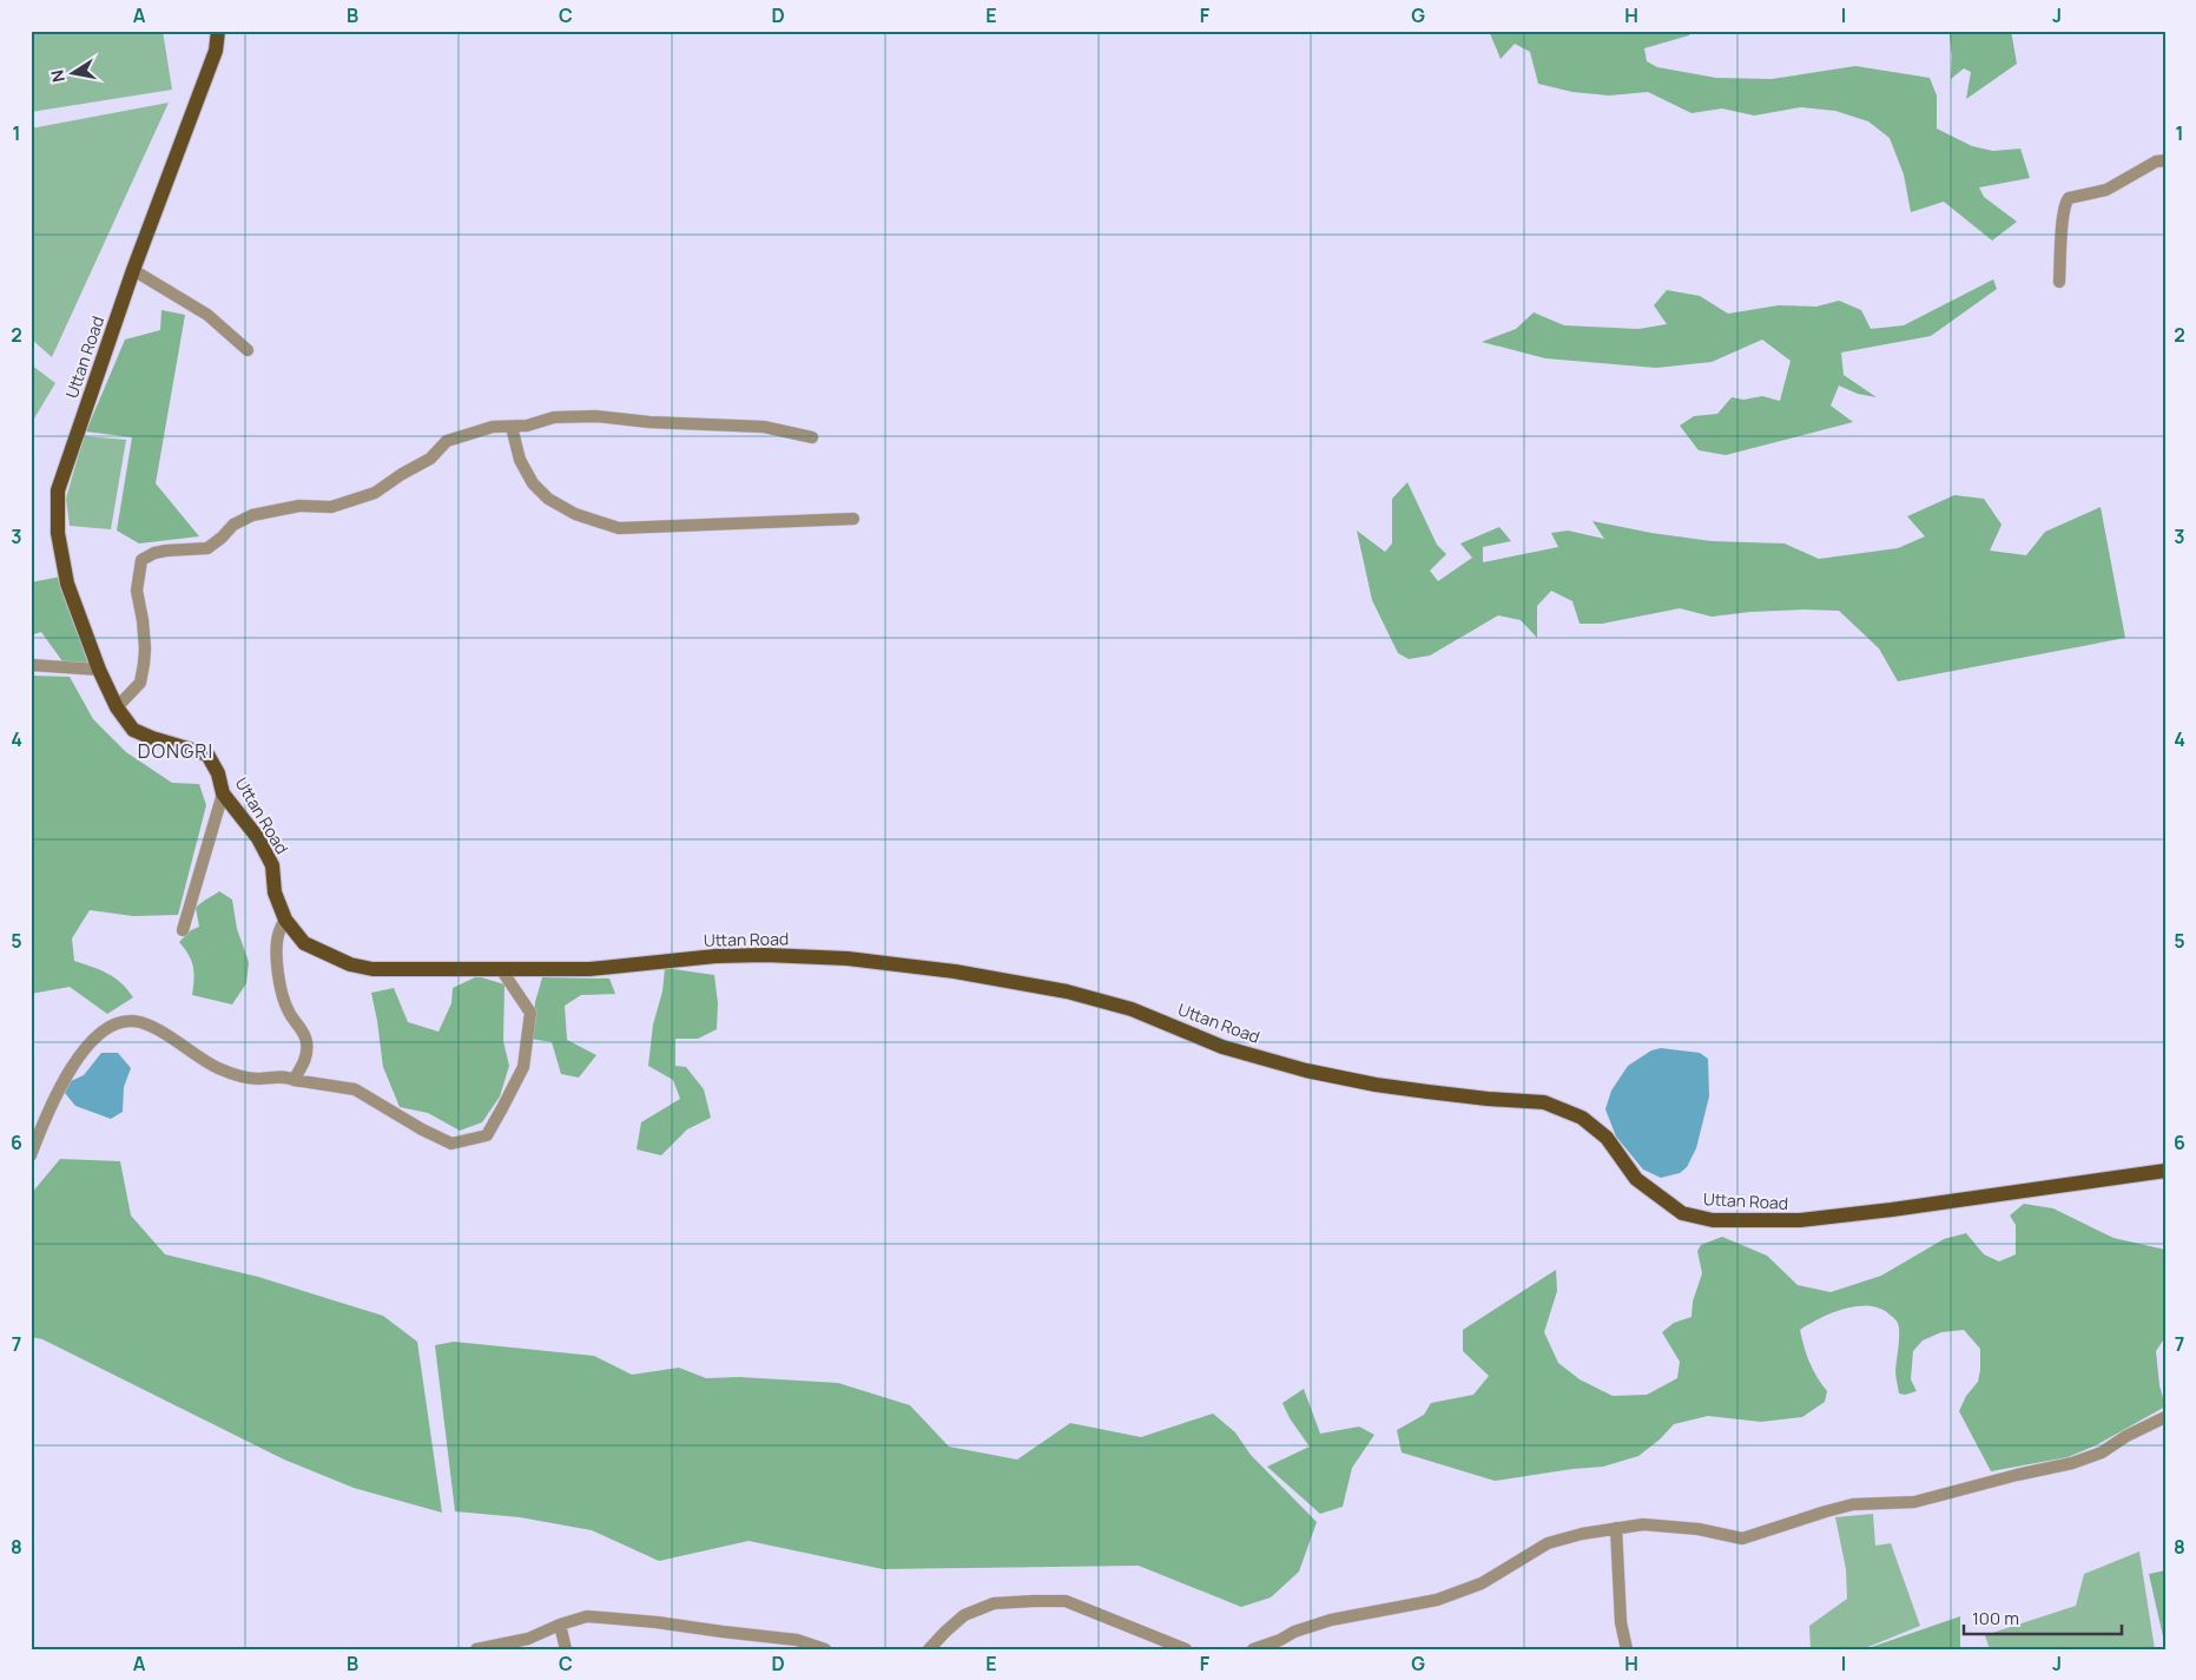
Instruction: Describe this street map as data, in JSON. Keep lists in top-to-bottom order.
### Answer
{
  "streets": {
    "main road": ["Uttan Road"]
  },
  "districts": ["DONGRI"],
  "scale_bar": "100 m",
  "north": "left",
  "grid": {
    "columns": [
      "A",
      "B",
      "C",
      "D",
      "E",
      "F",
      "G",
      "H",
      "I",
      "J"
    ],
    "rows": [
      "1",
      "2",
      "3",
      "4",
      "5",
      "6",
      "7",
      "8"
    ]
  }
}
